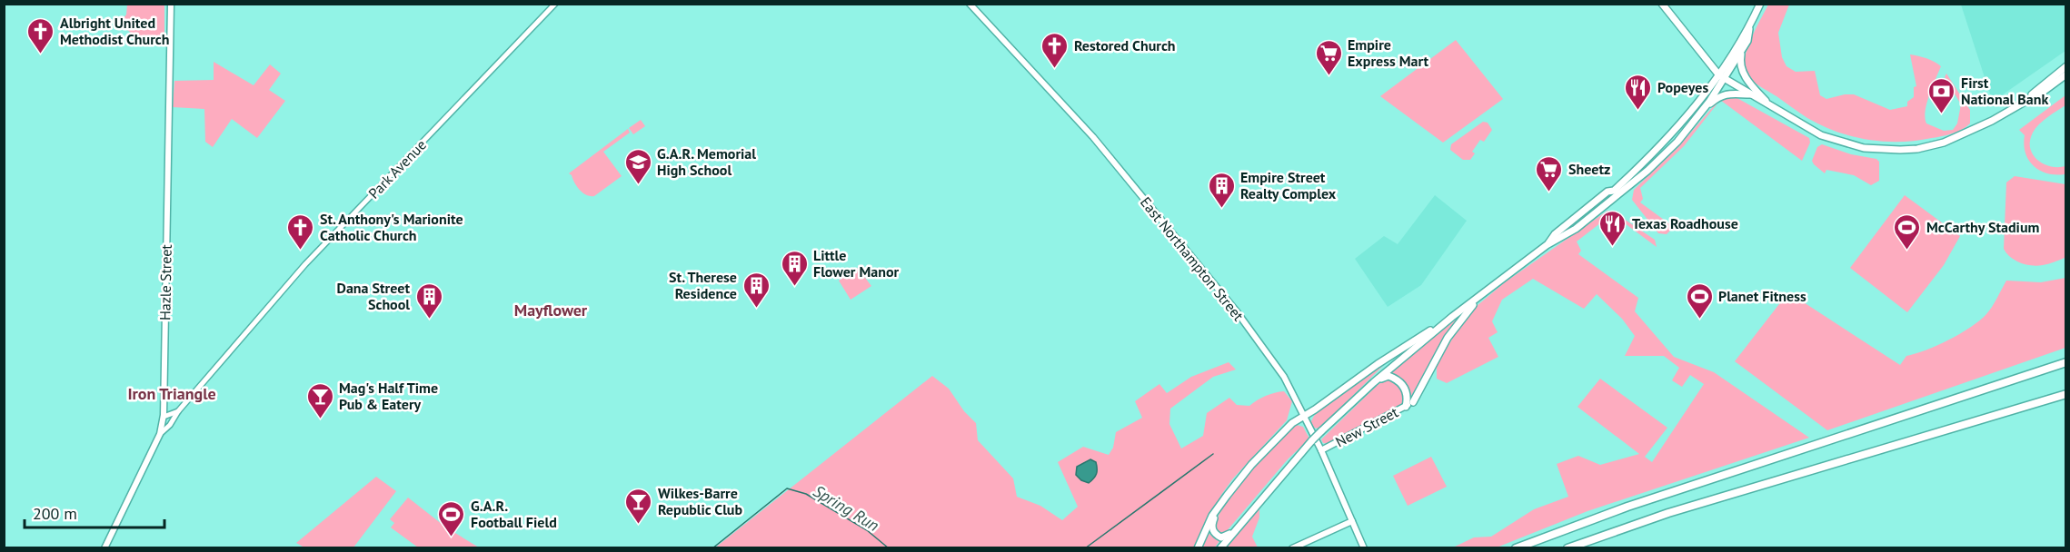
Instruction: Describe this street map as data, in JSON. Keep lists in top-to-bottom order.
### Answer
{
  "streets": {
    "main road": ["East Northampton Street", "Hazle Street", "New Street"],
    "street": ["Park Avenue"]
  },
  "crossings": [
    ["Park Avenue", "Hazle Street"],
    ["East Northampton Street", "New Street"]
  ],
  "districts": ["Mayflower", "Iron Triangle"],
  "water": ["Spring Run"],
  "places": {
    "church": ["Albright United Methodist Church", "Restored Church", "St. Anthony's Marionite Catholic Church"],
    "supermarket": ["Empire Express Mart", "Sheetz"],
    "restaurant": ["Popeyes", "Texas Roadhouse"],
    "bank": ["First National Bank"],
    "school or university": ["G.A.R. Memorial High School"],
    "building": [
      "Empire Street Realty Complex",
      "Little Flower Manor",
      "St. Therese Residence",
      "Dana Street School"
    ],
    "sports": ["McCarthy Stadium", "Planet Fitness", "G.A.R. Football Field"],
    "bar": ["Mag's Half Time Pub & Eatery", "Wilkes-Barre Republic Club"]
  },
  "scale_bar": "200 m"
}
